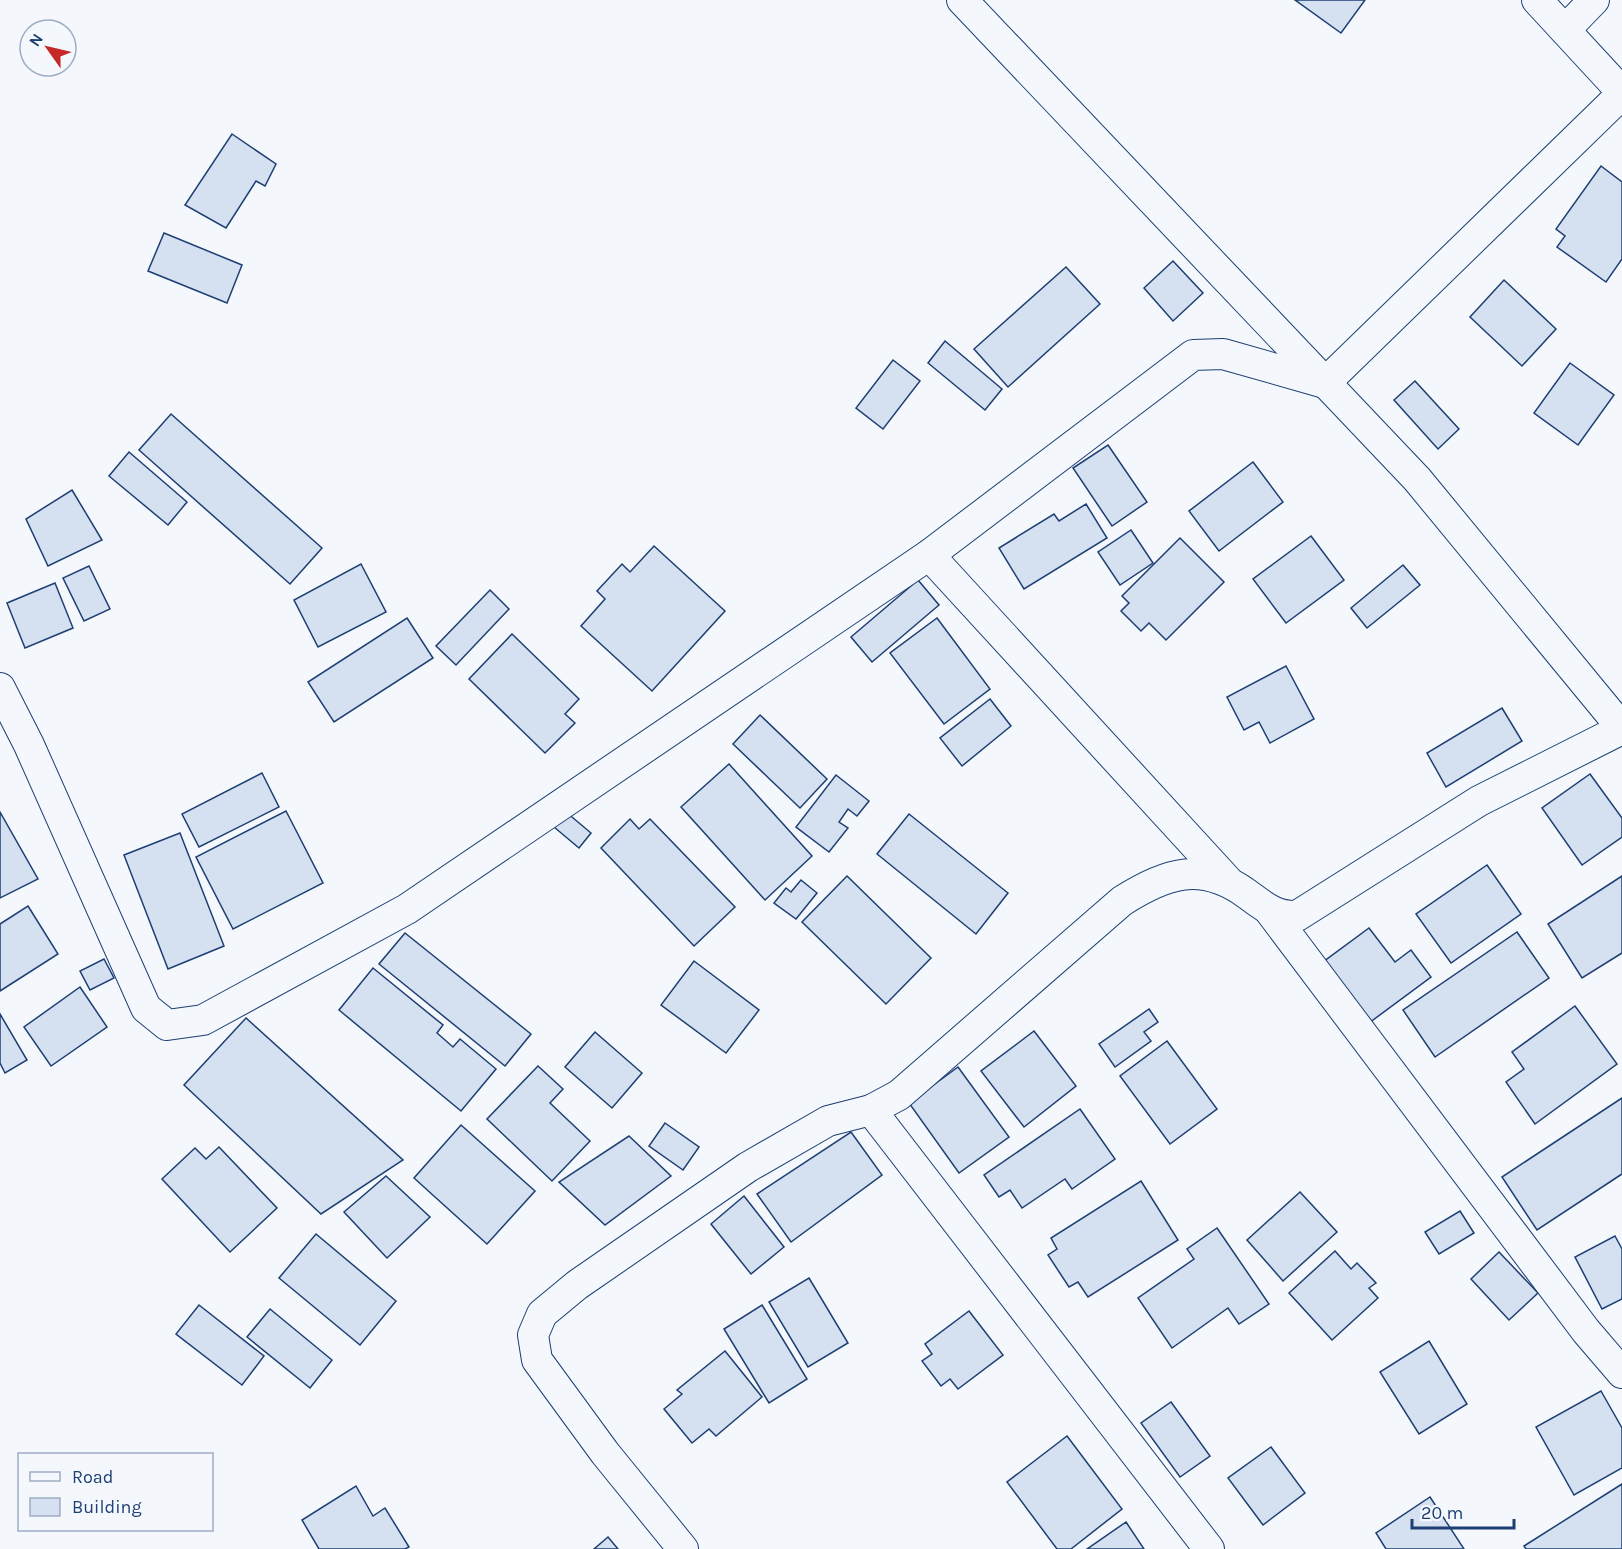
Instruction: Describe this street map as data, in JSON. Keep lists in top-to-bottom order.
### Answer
{
  "legend": ["Road", "Building"],
  "scale_bar": "20 m",
  "north": "top left"
}
